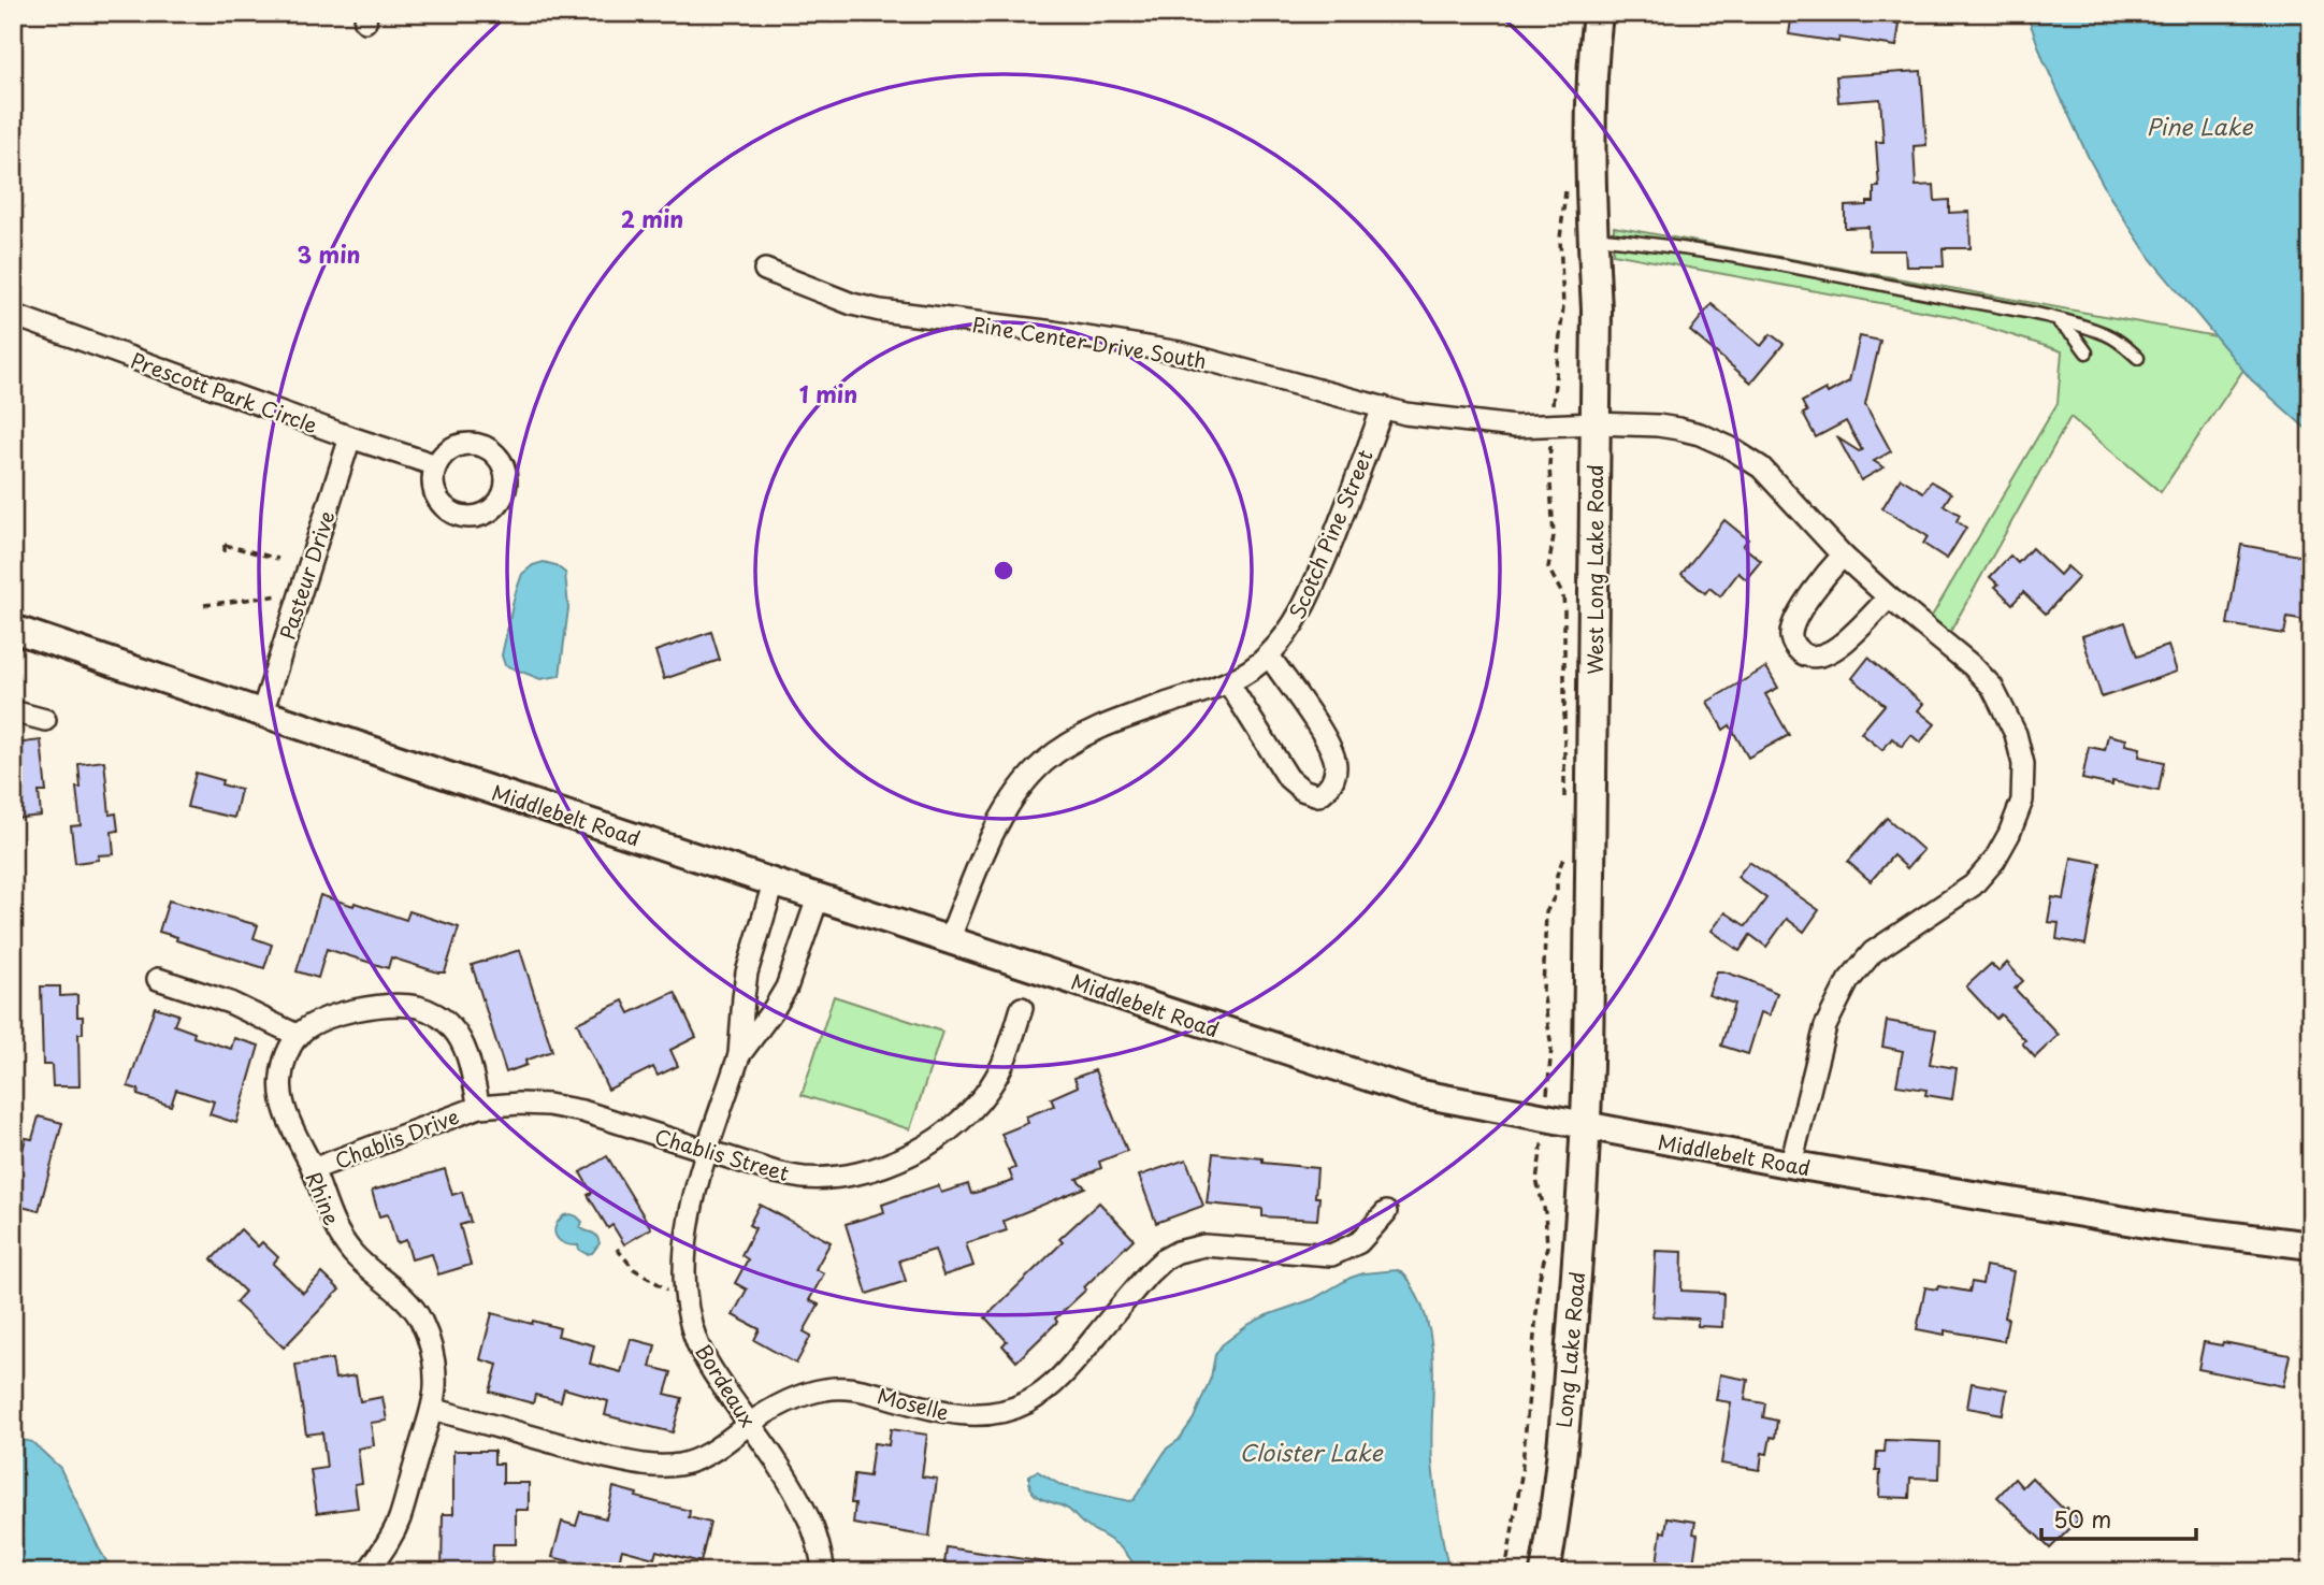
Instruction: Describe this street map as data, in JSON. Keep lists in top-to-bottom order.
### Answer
{
  "streets": {
    "main road": ["West Long Lake Road", "Long Lake Road"],
    "street": [
      "Pine Center Drive South",
      "Prescott Park Circle",
      "Scotch Pine Street",
      "Pasteur Drive",
      "Middlebelt Road",
      "Chablis Drive",
      "Chablis Street",
      "Rhine",
      "Bordeaux",
      "Moselle"
    ]
  },
  "crossings": [
    ["Pine Center Drive South", "Scotch Pine Street"],
    ["Pine Center Drive South", "West Long Lake Road"],
    ["Pine Center Drive South", "Middlebelt Road"],
    ["Prescott Park Circle", "Pasteur Drive"],
    ["Scotch Pine Street", "Middlebelt Road"],
    ["West Long Lake Road", "Middlebelt Road"],
    ["West Long Lake Road", "Long Lake Road"],
    ["Pasteur Drive", "Middlebelt Road"],
    ["Middlebelt Road", "Long Lake Road"],
    ["Middlebelt Road", "Bordeaux"],
    ["Chablis Drive", "Chablis Street"],
    ["Chablis Drive", "Rhine"],
    ["Chablis Street", "Rhine"],
    ["Chablis Street", "Bordeaux"],
    ["Rhine", "Moselle"],
    ["Bordeaux", "Moselle"]
  ],
  "water": ["Pine Lake", "Cloister Lake"],
  "scale_bar": "50 m",
  "rings": ["2 min", "3 min", "1 min"]
}
